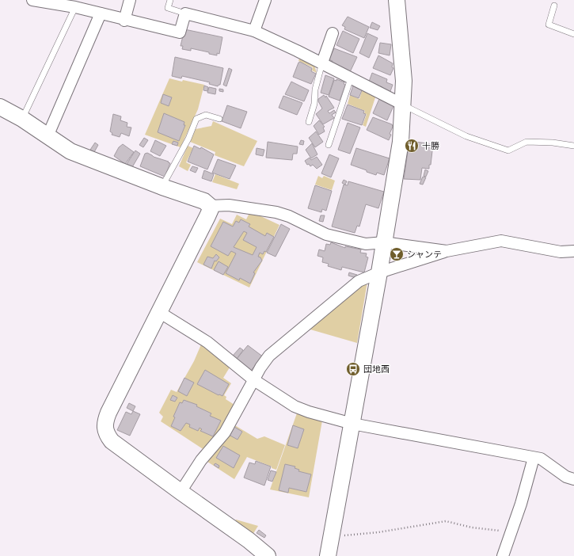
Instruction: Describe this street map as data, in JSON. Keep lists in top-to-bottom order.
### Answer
{
  "places": {
    "restaurant": ["十勝"],
    "bar": ["シャンテ"],
    "bus stop": ["団地西"]
  }
}
